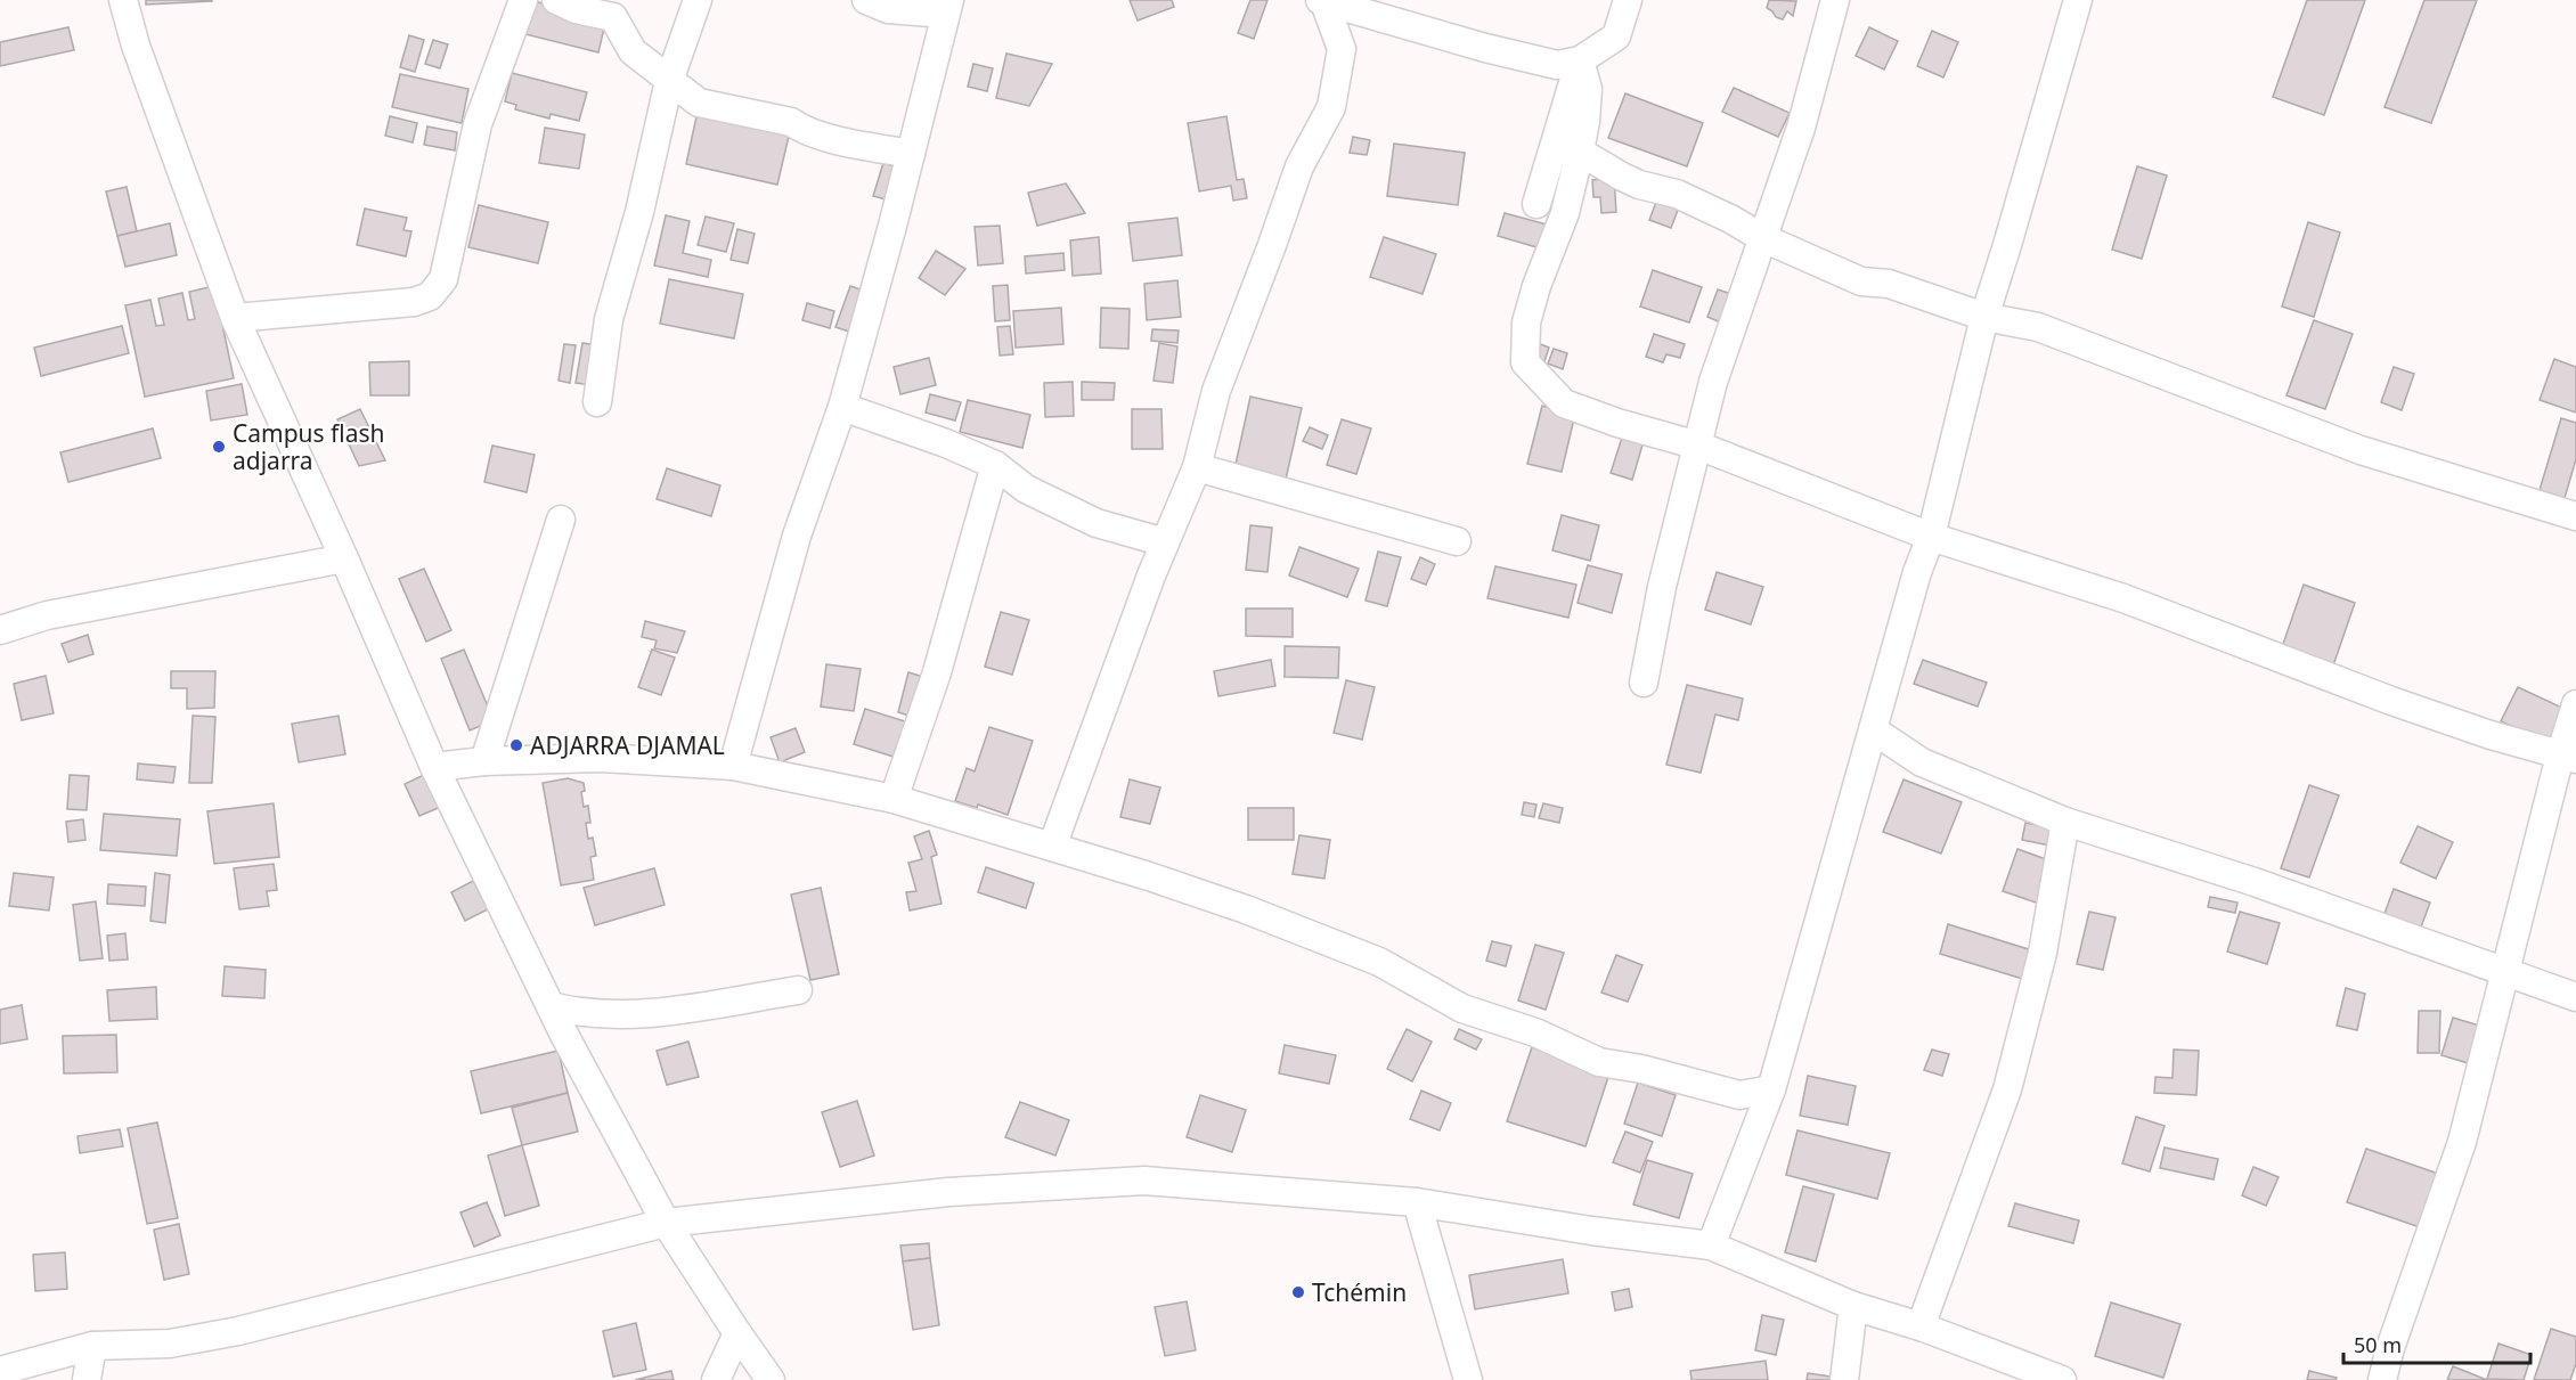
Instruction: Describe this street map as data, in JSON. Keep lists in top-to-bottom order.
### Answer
{
  "places": ["Campus flash adjarra", "ADJARRA DJAMAL", "Tchémin"],
  "scale_bar": "50 m"
}
